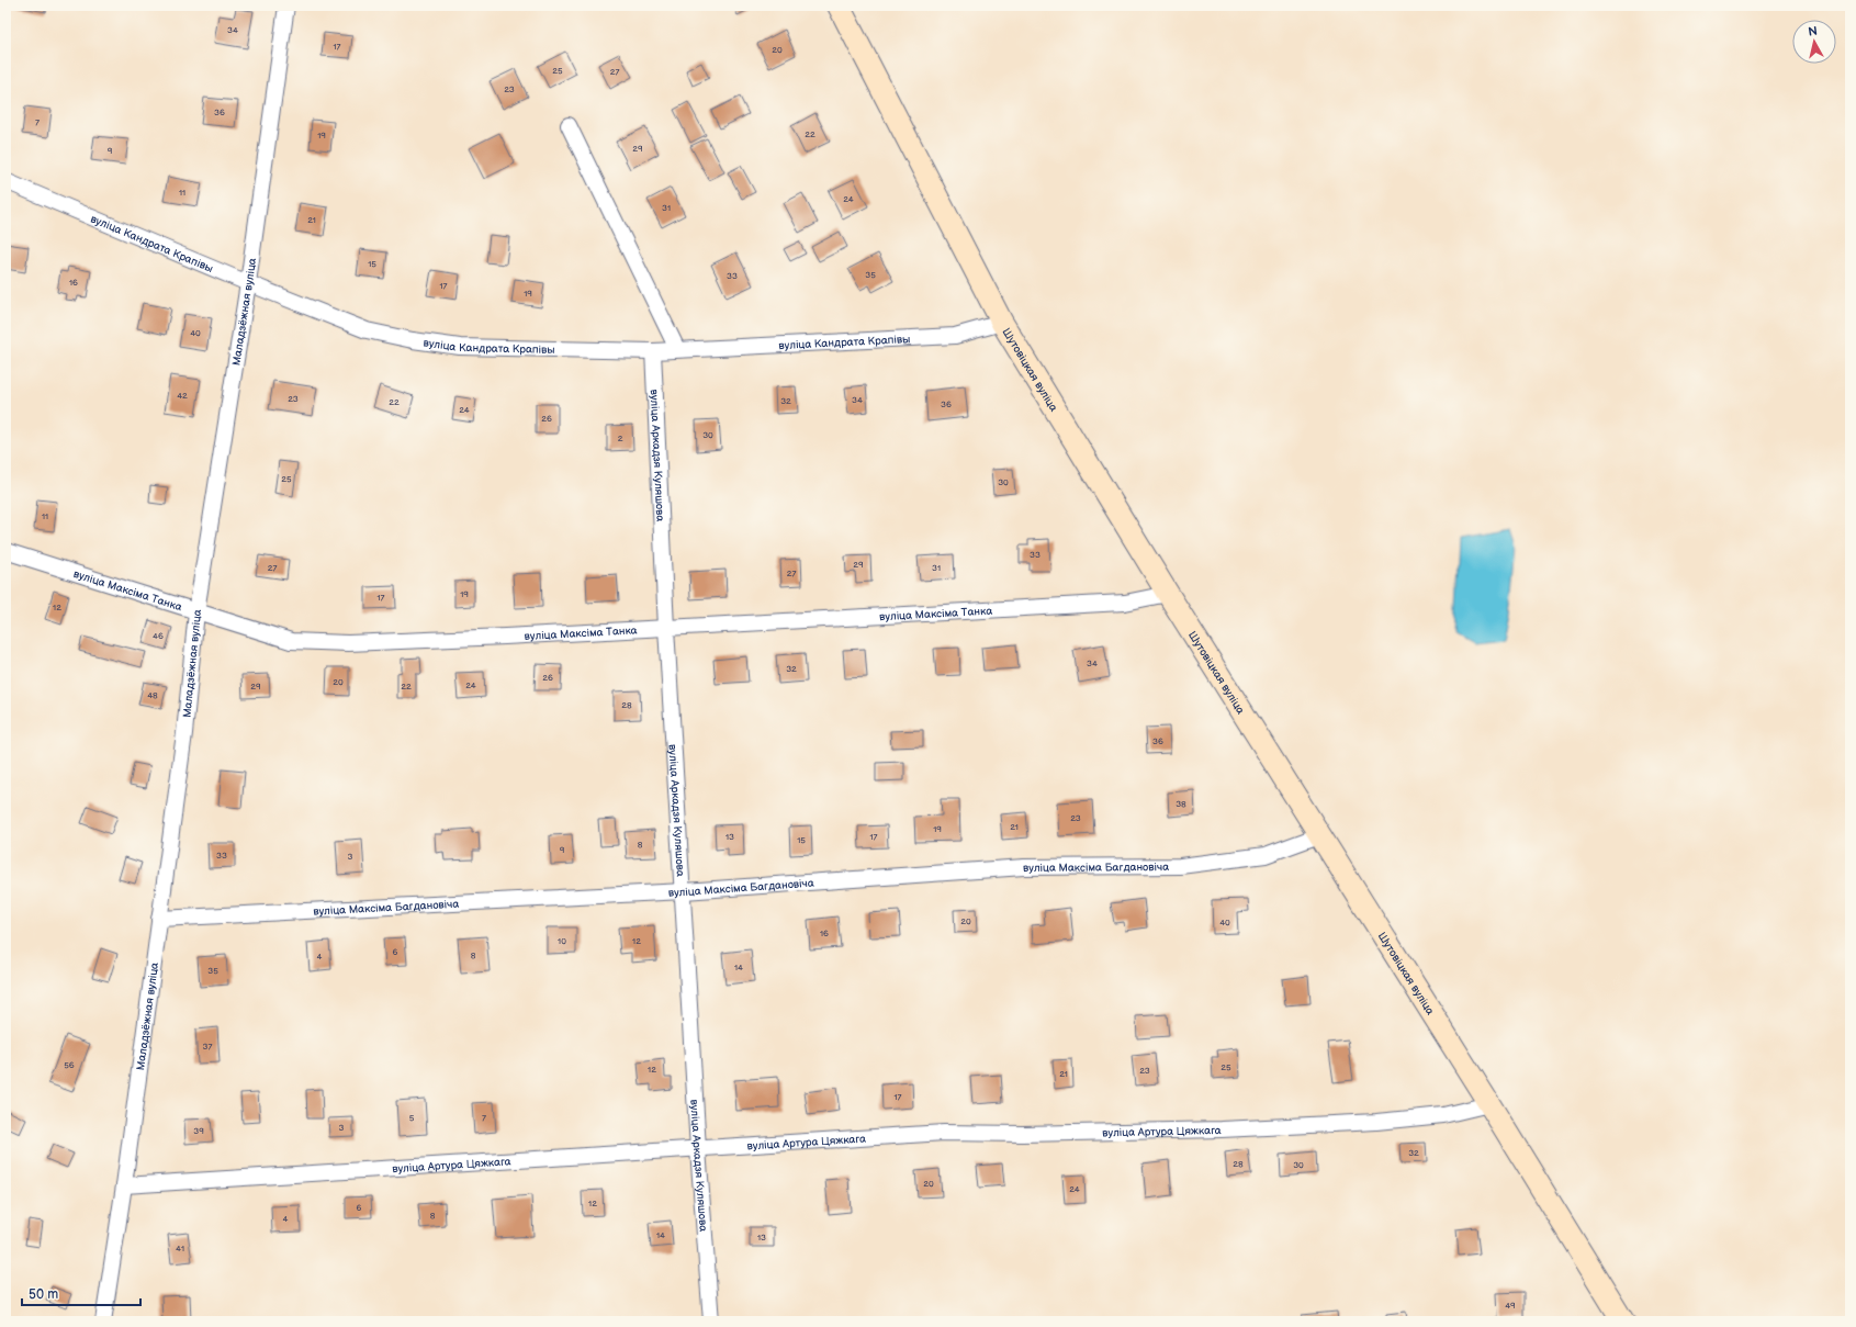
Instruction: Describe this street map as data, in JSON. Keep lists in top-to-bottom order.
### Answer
{
  "streets": {
    "main road": ["Шутовіцкая вуліца"],
    "street": [
      "вуліца Кандрата Крапівы",
      "Маладзёжная вуліца",
      "вуліца Аркадзя Куляшова",
      "вуліца Максіма Танка",
      "вуліца Максіма Багдановіча",
      "вуліца Артура Цяжкага"
    ]
  },
  "crossings": [
    ["вуліца Кандрата Крапівы", "Маладзёжная вуліца"],
    ["вуліца Кандрата Крапівы", "Шутовіцкая вуліца"],
    ["вуліца Кандрата Крапівы", "вуліца Аркадзя Куляшова"],
    ["Маладзёжная вуліца", "вуліца Максіма Танка"],
    ["Маладзёжная вуліца", "вуліца Максіма Багдановіча"],
    ["Маладзёжная вуліца", "вуліца Артура Цяжкага"],
    ["Шутовіцкая вуліца", "вуліца Максіма Танка"],
    ["Шутовіцкая вуліца", "вуліца Максіма Багдановіча"],
    ["Шутовіцкая вуліца", "вуліца Артура Цяжкага"],
    ["вуліца Аркадзя Куляшова", "вуліца Максіма Танка"],
    ["вуліца Аркадзя Куляшова", "вуліца Максіма Багдановіча"],
    ["вуліца Аркадзя Куляшова", "вуліца Артура Цяжкага"]
  ],
  "house_numbers": [
    "34",
    "17",
    "20",
    "25",
    "27",
    "23",
    "36",
    "7",
    "22",
    "19",
    "29",
    "9",
    "11",
    "24",
    "31",
    "21",
    "15",
    "35",
    "33",
    "16",
    "17",
    "19",
    "40",
    "42",
    "23",
    "34",
    "32",
    "22",
    "36",
    "24",
    "26",
    "30",
    "2",
    "25",
    "30",
    "11",
    "33",
    "29",
    "27",
    "31",
    "27",
    "19",
    "17",
    "12",
    "46",
    "34",
    "32",
    "26",
    "20",
    "24",
    "29",
    "22",
    "48",
    "28",
    "36",
    "38",
    "23",
    "21",
    "19",
    "13",
    "17",
    "15",
    "8",
    "9",
    "33",
    "3",
    "20",
    "40",
    "16",
    "10",
    "12",
    "6",
    "8",
    "4",
    "14",
    "35",
    "37",
    "56",
    "25",
    "12",
    "23",
    "21",
    "17",
    "5",
    "7",
    "3",
    "39",
    "32",
    "28",
    "30",
    "20",
    "24",
    "12",
    "6",
    "8",
    "4",
    "14",
    "13",
    "41",
    "49"
  ],
  "scale_bar": "50 m",
  "north": "top"
}
